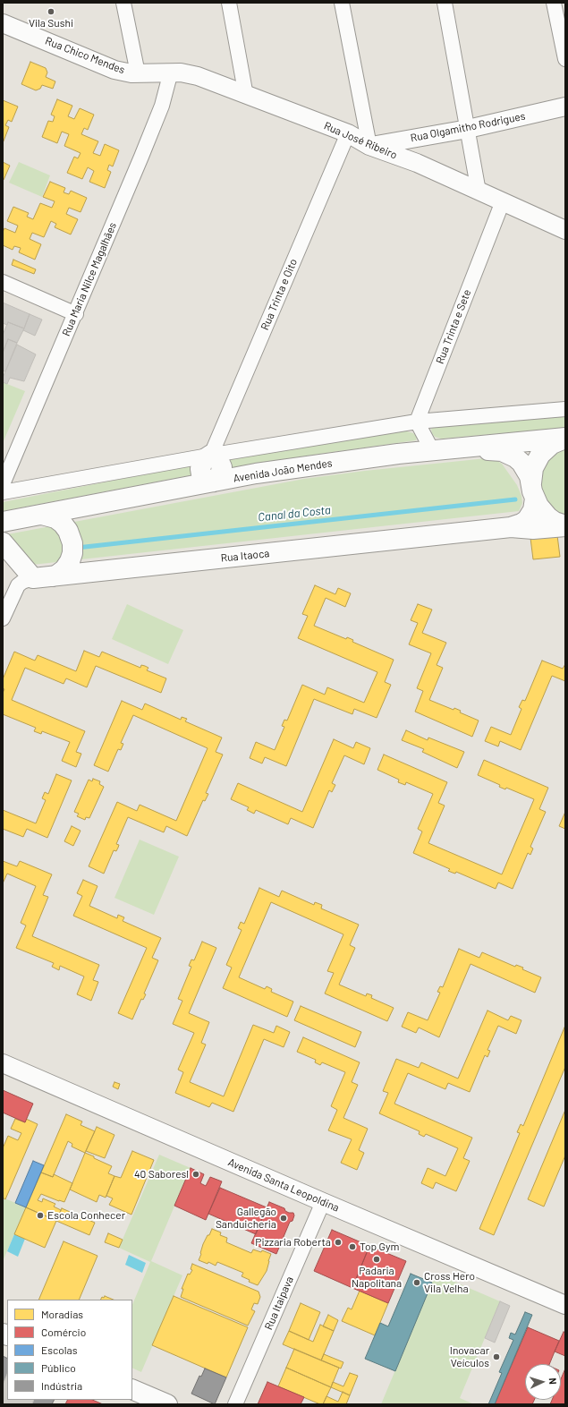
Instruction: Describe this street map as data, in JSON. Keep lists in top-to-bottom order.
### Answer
{
  "streets": {
    "main road": ["Avenida João Mendes", "Rua Itaoca"],
    "street": [
      "Rua Chico Mendes",
      "Rua Olgamitho Rodrigues",
      "Rua José Ribeiro",
      "Rua Maria Nilce Magalhães",
      "Rua Trinta e Oito",
      "Rua Trinta e Sete",
      "Avenida Santa Leopoldina",
      "Rua Itaipava"
    ]
  },
  "crossings": [
    ["Rua Chico Mendes", "Rua José Ribeiro"],
    ["Rua Chico Mendes", "Rua Maria Nilce Magalhães"],
    ["Rua Olgamitho Rodrigues", "Rua José Ribeiro"],
    ["Rua José Ribeiro", "Rua Maria Nilce Magalhães"],
    ["Rua José Ribeiro", "Rua Trinta e Oito"],
    ["Rua José Ribeiro", "Rua Trinta e Sete"],
    ["Rua Trinta e Oito", "Avenida João Mendes"],
    ["Rua Trinta e Sete", "Avenida João Mendes"],
    ["Avenida João Mendes", "Rua Itaoca"],
    ["Avenida Santa Leopoldina", "Rua Itaipava"]
  ],
  "water": ["Canal da Costa"],
  "places": [
    "Vila Sushi",
    "40 Saboresl",
    "Escola Conhecer",
    "Gallegão Sanduicheria",
    "Pizzaria Roberta",
    "Top Gym",
    "Padaria Napolitana",
    "Cross Hero Vila Velha",
    "Inovacar Veículos"
  ],
  "legend": [
    "Moradias",
    "Comércio",
    "Escolas",
    "Público",
    "Indústria"
  ],
  "north": "right"
}
